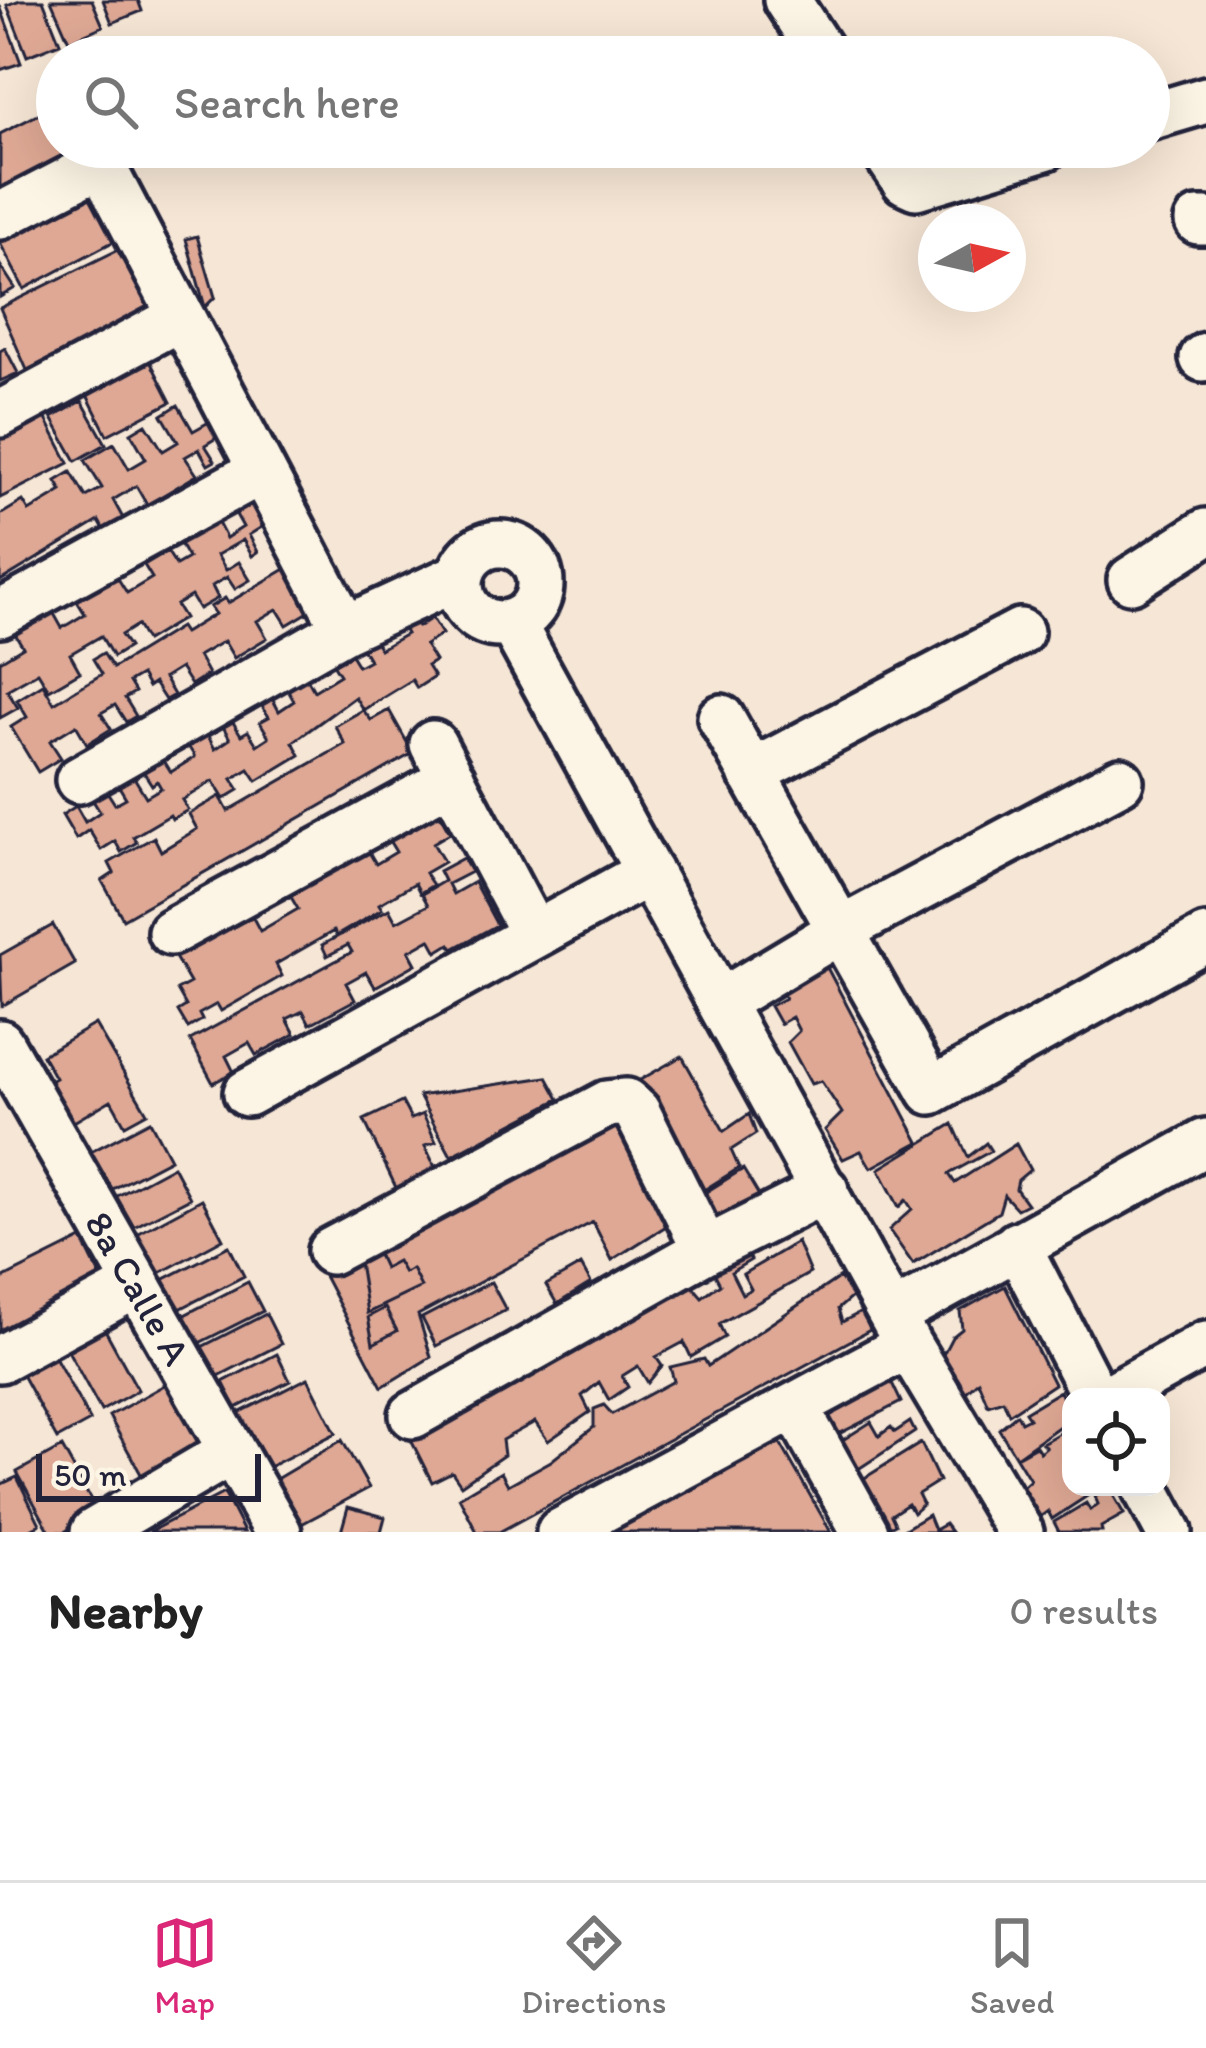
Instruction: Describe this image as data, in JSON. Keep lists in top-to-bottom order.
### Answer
{
  "streets": {
    "street": ["8a Calle A"]
  },
  "scale_bar": "50 m",
  "north": "right",
  "page": {
    "search": "Search here",
    "scale": "50 m",
    "heading": ["Nearby", "0 results"],
    "nav": ["Map", "Directions", "Saved"]
  }
}
